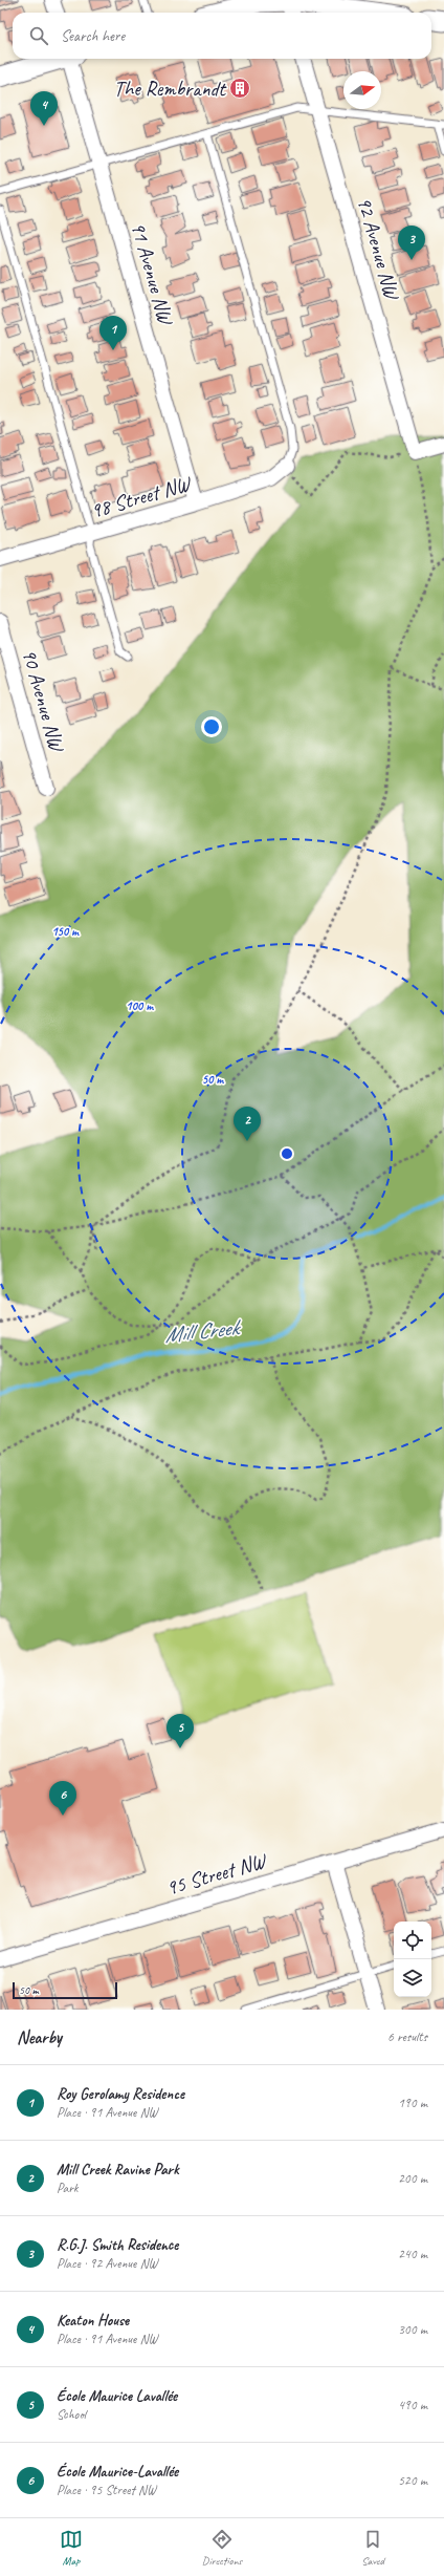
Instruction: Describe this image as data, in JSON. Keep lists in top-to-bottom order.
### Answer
{
  "streets": {
    "street": [
      "92 Avenue NW",
      "91 Avenue NW",
      "98 Street NW",
      "90 Avenue NW",
      "95 Street NW"
    ]
  },
  "crossings": [
    ["91 Avenue NW", "98 Street NW"]
  ],
  "water": ["Mill Creek"],
  "places": {
    "building": ["The Rembrandt"]
  },
  "scale_bar": "50 m",
  "north": "right",
  "page": {
    "search": "Search here",
    "pins": [
      "4",
      "3",
      "1",
      "2",
      "5",
      "6"
    ],
    "scale": "50 m",
    "heading": ["Nearby", "6 results"],
    "list": [
      {
        "mark": "1",
        "name": "Roy Gerolamy Residence",
        "note": "Place · 91 Avenue NW",
        "value": "190 m"
      },
      {
        "mark": "2",
        "name": "Mill Creek Ravine Park",
        "note": "Park",
        "value": "200 m"
      },
      {
        "mark": "3",
        "name": "R.G.J. Smith Residence",
        "note": "Place · 92 Avenue NW",
        "value": "240 m"
      },
      {
        "mark": "4",
        "name": "Keaton House",
        "note": "Place · 91 Avenue NW",
        "value": "300 m"
      },
      {
        "mark": "5",
        "name": "École Maurice Lavallée",
        "note": "School",
        "value": "490 m"
      },
      {
        "mark": "6",
        "name": "École Maurice-Lavallée",
        "note": "Place · 95 Street NW",
        "value": "520 m"
      }
    ],
    "nav": ["Map", "Directions", "Saved"]
  },
  "rings": ["150 m", "100 m", "50 m"]
}
